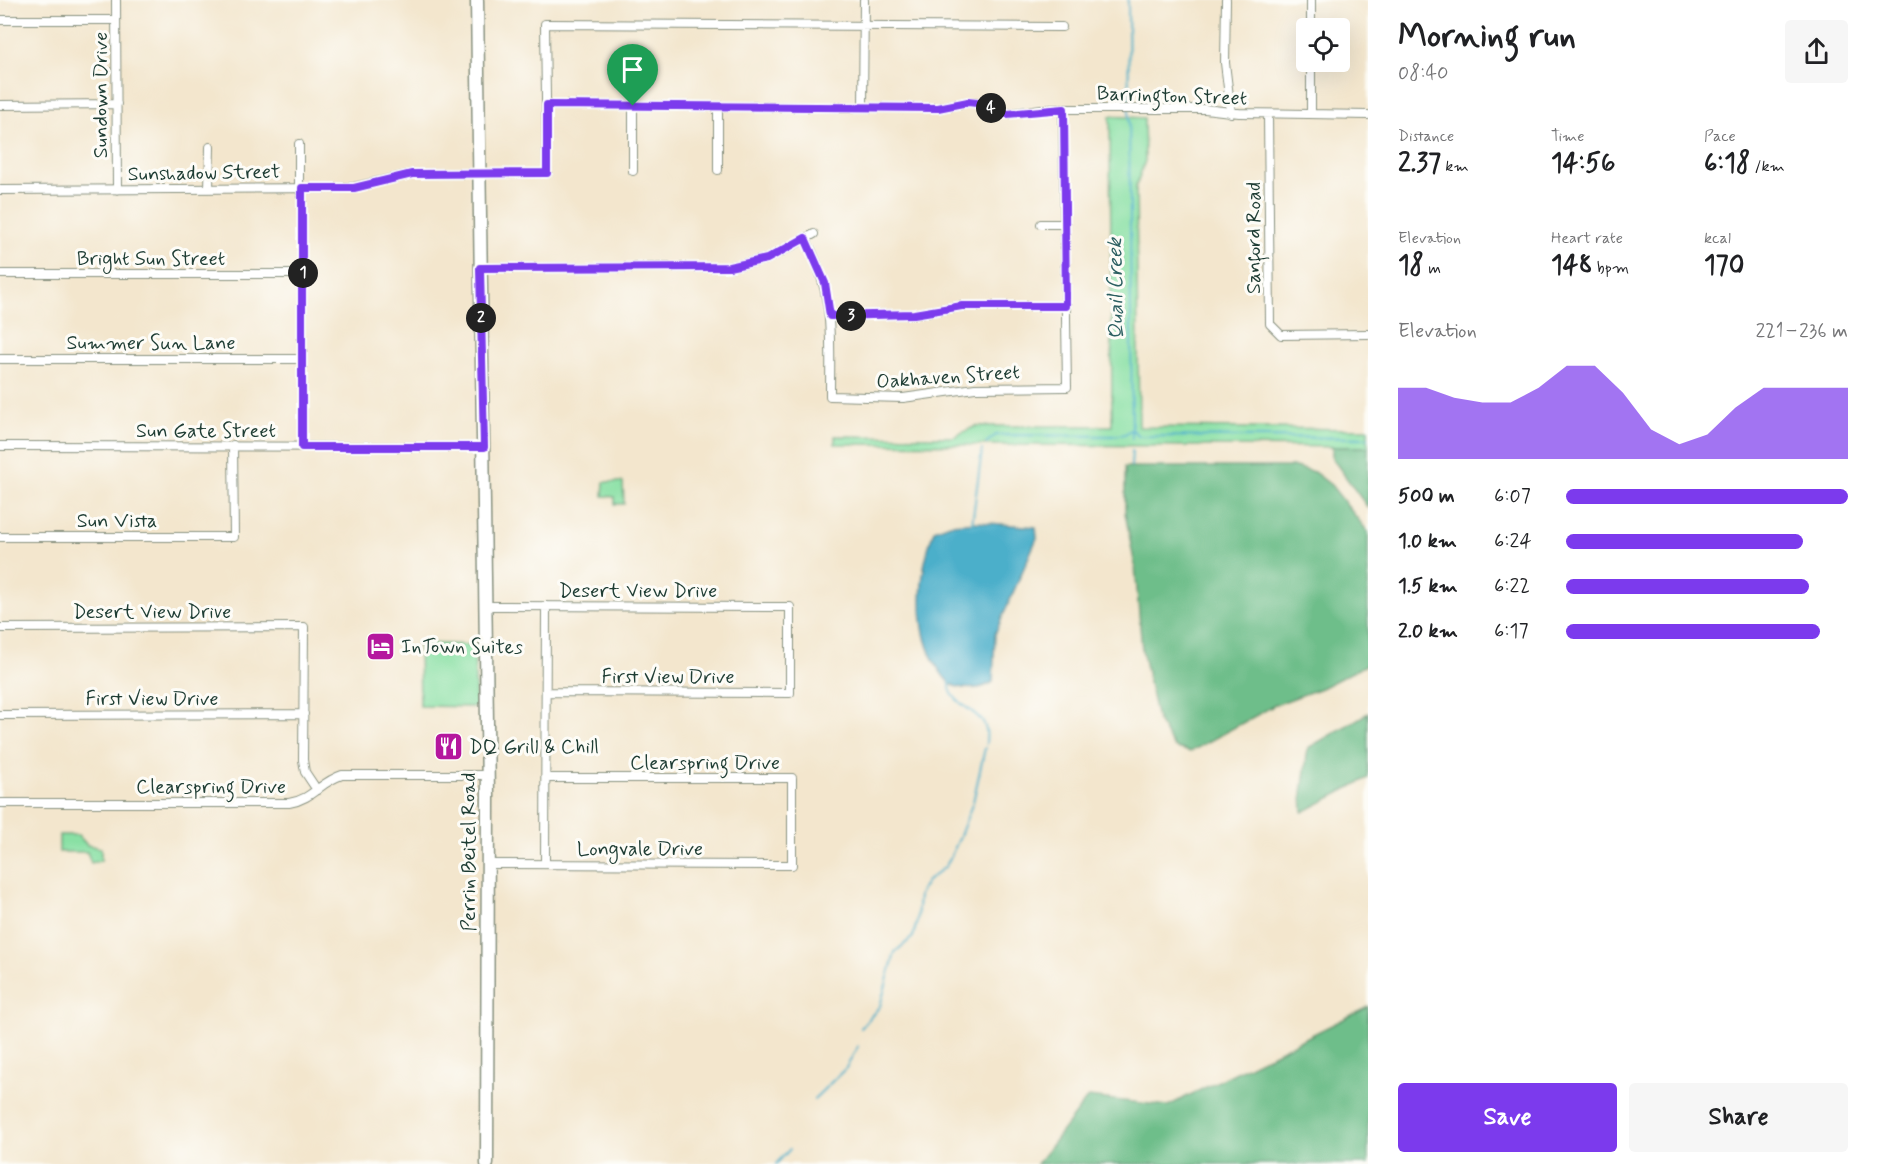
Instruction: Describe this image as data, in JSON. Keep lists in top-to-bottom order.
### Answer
{
  "streets": {
    "main road": ["Perrin Beitel Road"],
    "street": [
      "Sundown Drive",
      "Barrington Street",
      "Sunshadow Street",
      "Sanford Road",
      "Bright Sun Street",
      "Summer Sun Lane",
      "Oakhaven Street",
      "Sun Gate Street",
      "Sun Vista",
      "Desert View Drive",
      "First View Drive",
      "Clearspring Drive",
      "Longvale Drive"
    ]
  },
  "crossings": [
    ["Sundown Drive", "Sunshadow Street"],
    ["Barrington Street", "Sunshadow Street"],
    ["Barrington Street", "Sanford Road"],
    ["Sunshadow Street", "Perrin Beitel Road"],
    ["Sun Gate Street", "Sun Vista"],
    ["Sun Gate Street", "Perrin Beitel Road"],
    ["Desert View Drive", "First View Drive"],
    ["Desert View Drive", "Perrin Beitel Road"],
    ["Clearspring Drive", "Longvale Drive"],
    ["Clearspring Drive", "Perrin Beitel Road"],
    ["Longvale Drive", "Perrin Beitel Road"]
  ],
  "water": ["Quail Creek"],
  "places": {
    "hotel": ["InTown Suites"],
    "restaurant": ["DQ Grill & Chill"]
  },
  "page": {
    "heading": ["Morning run", "08:40"],
    "pins": [
      "4",
      "1",
      "3",
      "2"
    ],
    "stats": [
      ["Distance", "2.37 km"],
      ["Time", "14:56"],
      ["Pace", "6:18 /km"],
      ["Elevation", "18 m"],
      ["Heart rate", "148 bpm"],
      ["kcal", "170"]
    ],
    "chart": ["Elevation", "221–236 m"],
    "list": [
      {
        "name": "500 m",
        "note": "6:07"
      },
      {
        "name": "1.0 km",
        "note": "6:24"
      },
      {
        "name": "1.5 km",
        "note": "6:22"
      },
      {
        "name": "2.0 km",
        "note": "6:17"
      }
    ],
    "buttons": ["Save", "Share"]
  }
}
